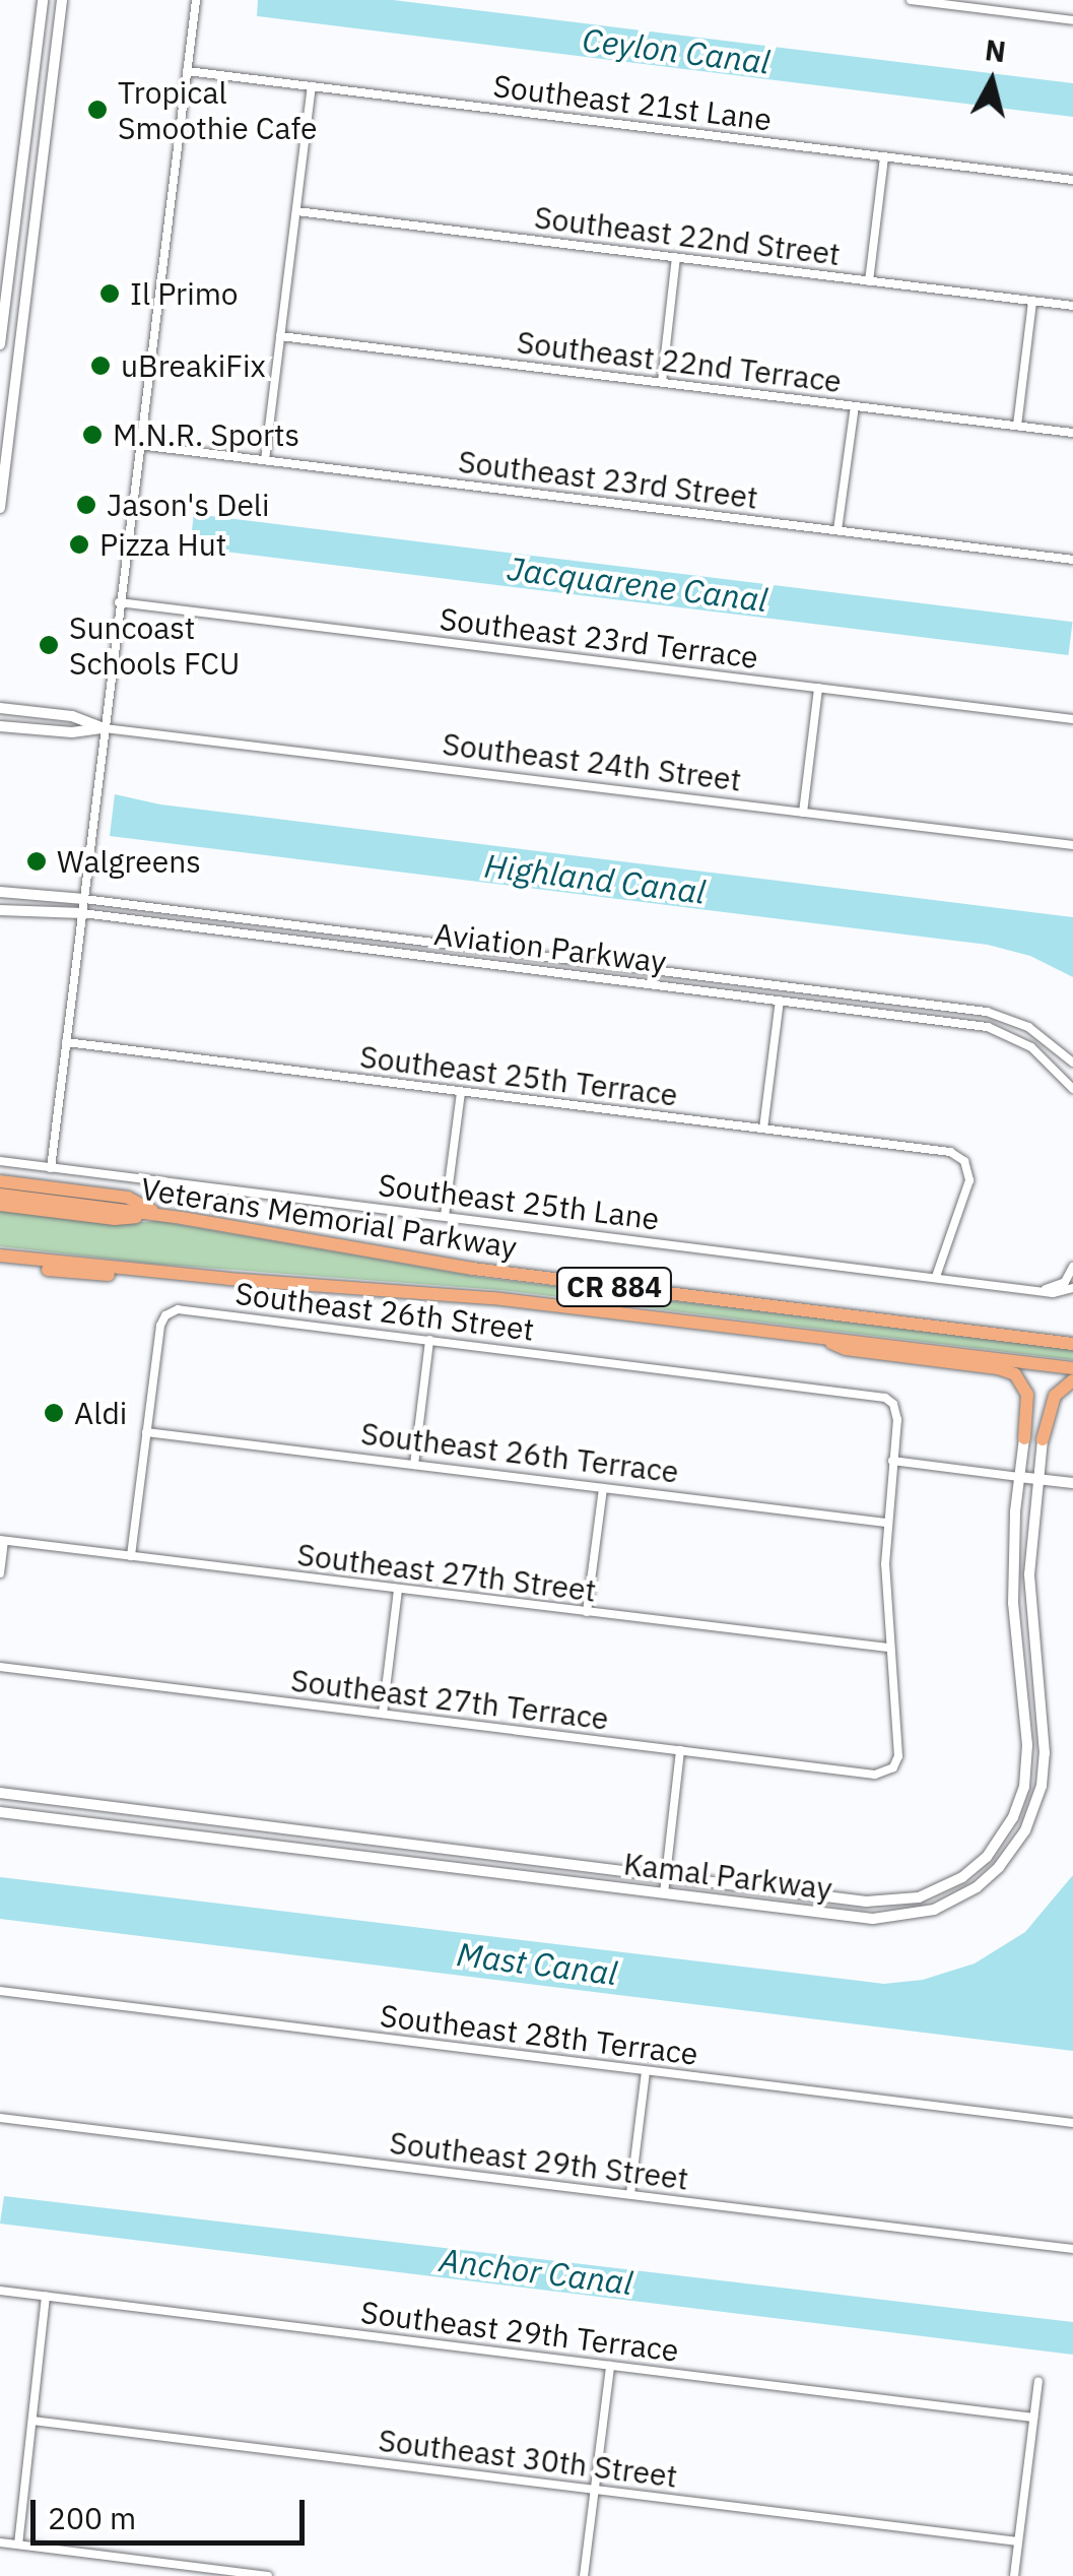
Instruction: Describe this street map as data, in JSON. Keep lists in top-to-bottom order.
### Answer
{
  "streets": {
    "highway": ["Veterans Memorial Parkway", "CR 884"],
    "street": [
      "Southeast 21st Lane",
      "Southeast 22nd Street",
      "Southeast 22nd Terrace",
      "Southeast 23rd Street",
      "Southeast 23rd Terrace",
      "Southeast 24th Street",
      "Aviation Parkway",
      "Southeast 25th Terrace",
      "Southeast 25th Lane",
      "Southeast 26th Street",
      "Southeast 26th Terrace",
      "Southeast 27th Street",
      "Southeast 27th Terrace",
      "Kamal Parkway",
      "Southeast 28th Terrace",
      "Southeast 29th Street",
      "Southeast 29th Terrace",
      "Southeast 30th Street"
    ]
  },
  "crossings": [
    ["Southeast 25th Terrace", "Southeast 25th Lane"],
    ["Southeast 26th Street", "Southeast 26th Terrace"],
    ["Southeast 27th Street", "Southeast 27th Terrace"]
  ],
  "water": [
    "Ceylon Canal",
    "Jacquarene Canal",
    "Highland Canal",
    "Mast Canal",
    "Anchor Canal"
  ],
  "places": [
    "Tropical Smoothie Cafe",
    "Il Primo",
    "uBreakiFix",
    "M.N.R. Sports",
    "Jason's Deli",
    "Pizza Hut",
    "Suncoast Schools FCU",
    "Walgreens",
    "Aldi"
  ],
  "scale_bar": "200 m",
  "north": "top"
}
